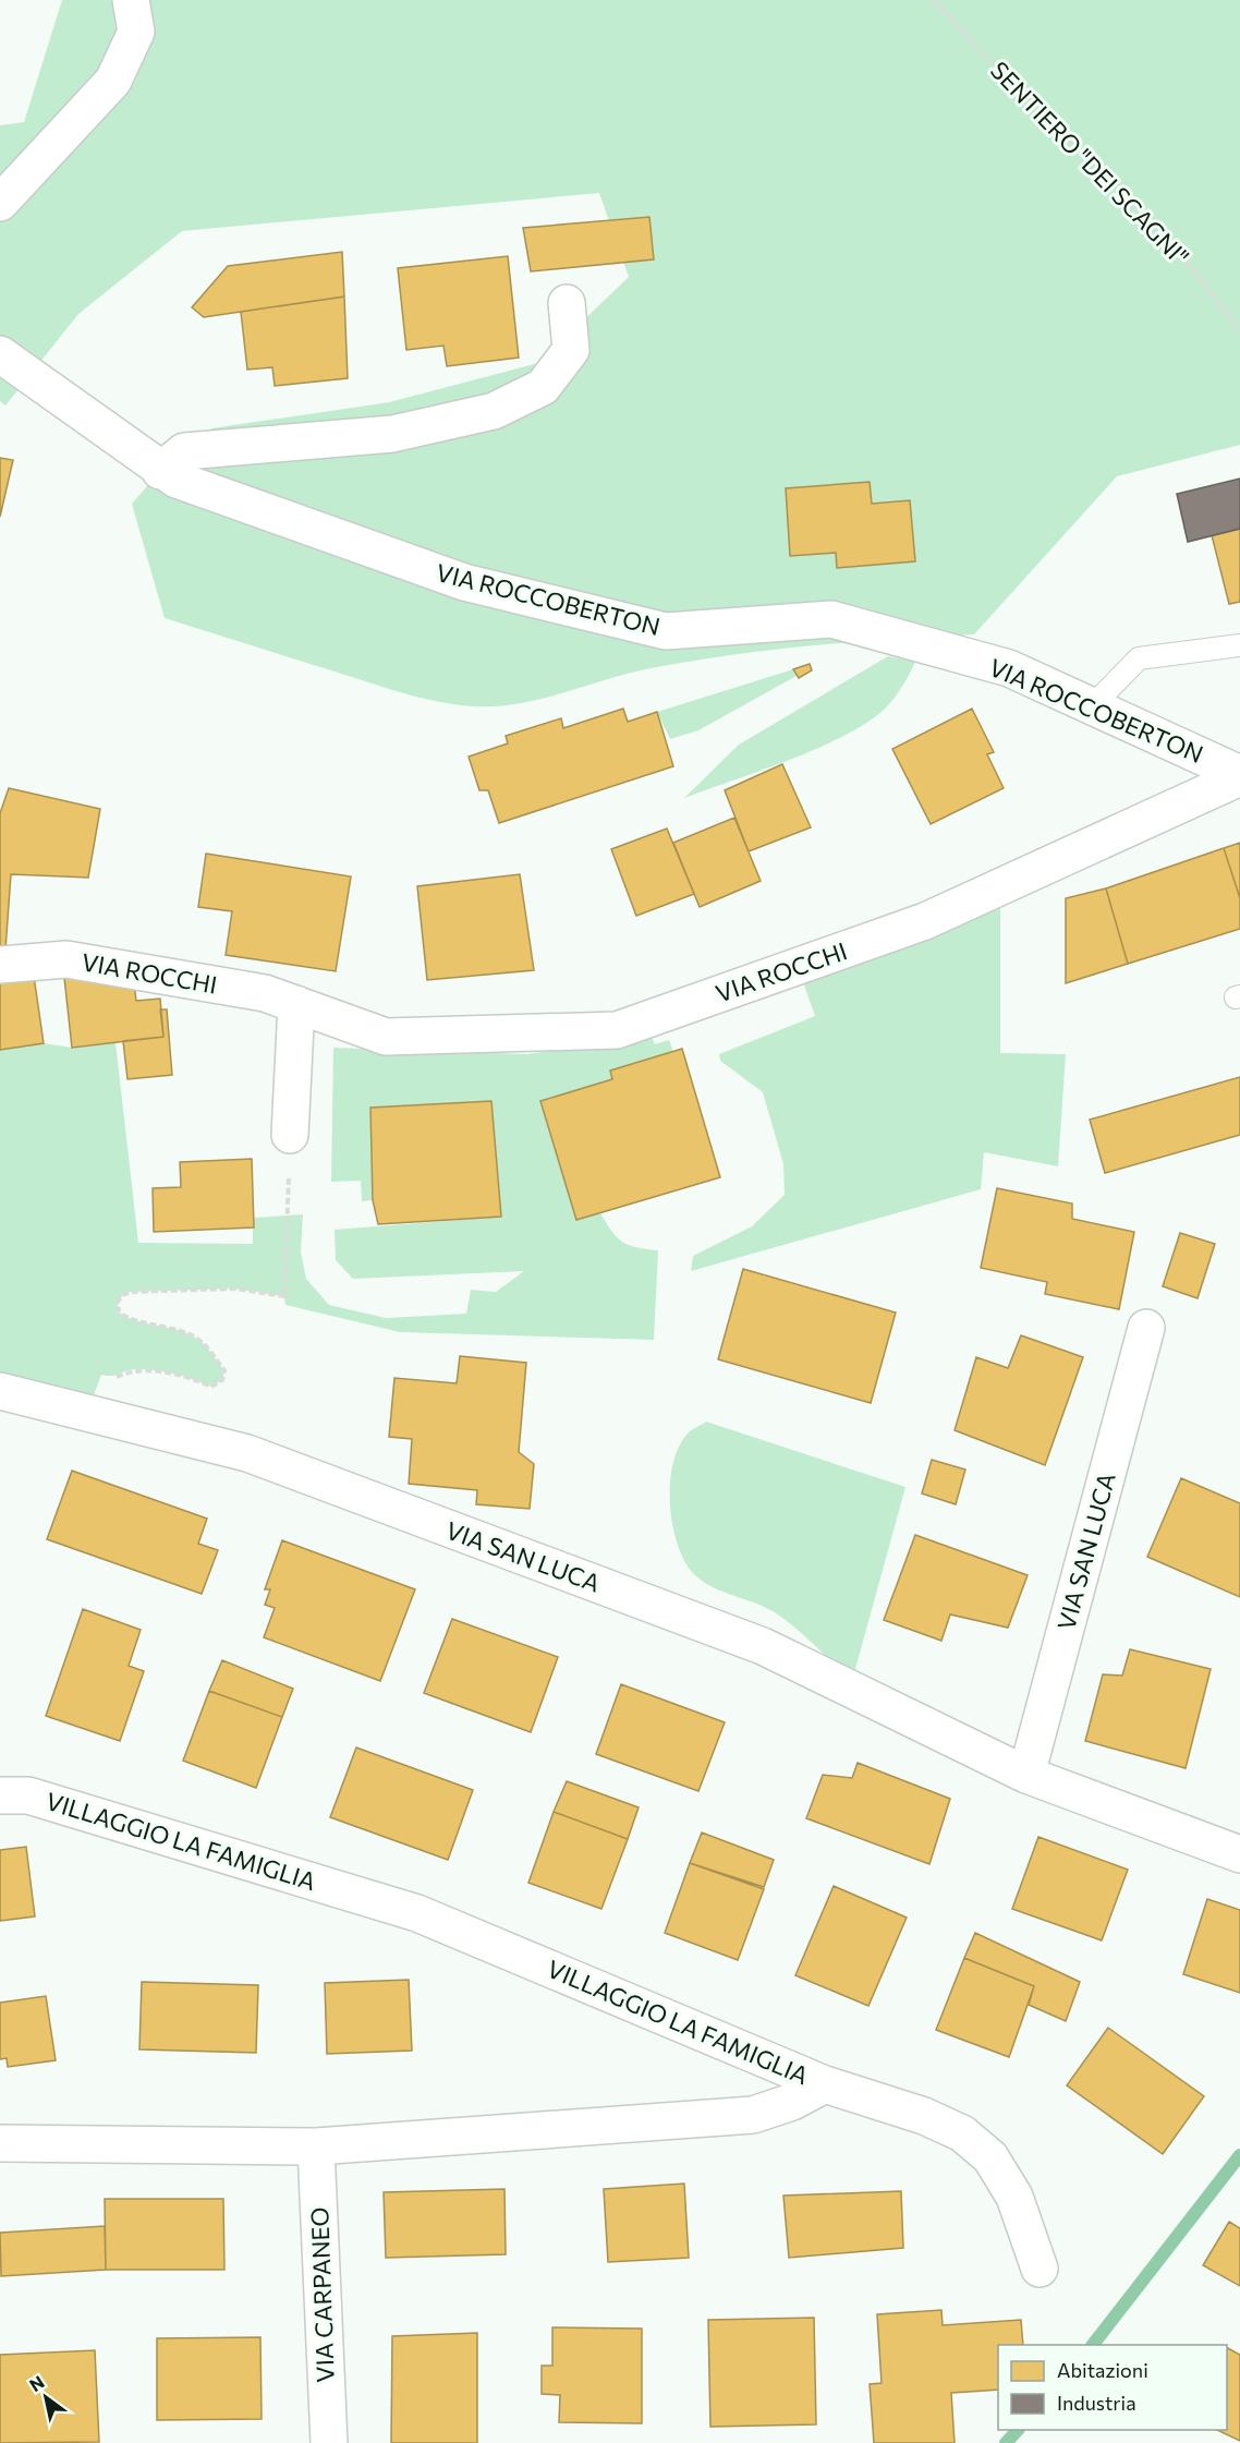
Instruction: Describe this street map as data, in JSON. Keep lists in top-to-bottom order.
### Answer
{
  "streets": {
    "street": [
      "VIA ROCCOBERTON",
      "VIA ROCCHI",
      "VIA SAN LUCA",
      "VILLAGGIO LA FAMIGLIA",
      "VIA CARPANEO"
    ],
    "path": ["SENTIERO \"DEI SCAGNI\""]
  },
  "crossings": [
    ["VIA ROCCOBERTON", "VIA ROCCHI"],
    ["VILLAGGIO LA FAMIGLIA", "VIA CARPANEO"]
  ],
  "legend": ["Abitazioni", "Industria"],
  "north": "top left"
}
